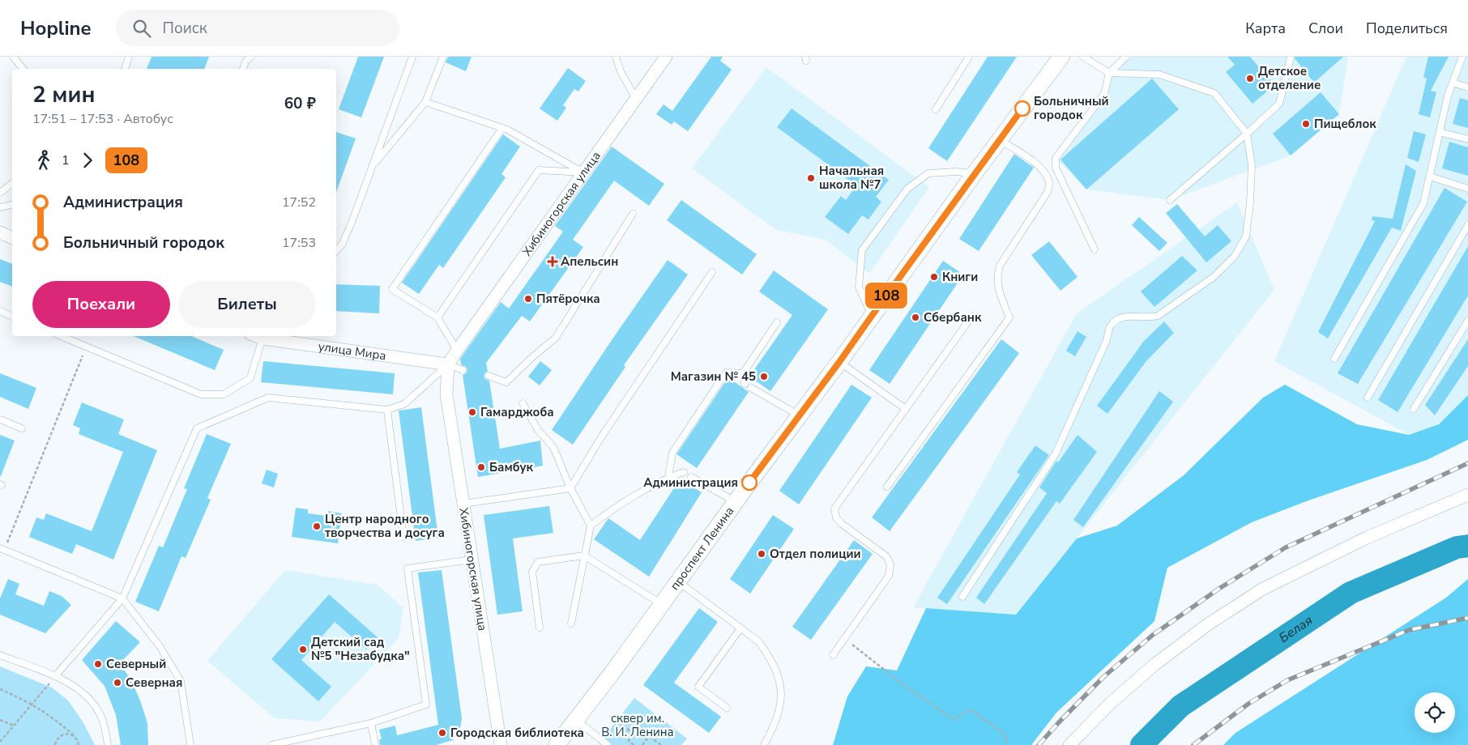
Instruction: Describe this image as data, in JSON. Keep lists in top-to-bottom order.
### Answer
{
  "streets": {
    "main road": ["проспект Ленина"],
    "street": ["Хибиногорская улица", "улица Мира"]
  },
  "crossings": [
    ["Хибиногорская улица", "улица Мира"]
  ],
  "water": ["Белая"],
  "parks": ["сквер им. В. И. Ленина"],
  "places": {
    "other": [
      "Детское отделение",
      "Больничный городок",
      "Пищеблок",
      "Начальная школа №7",
      "Книги",
      "Пятёрочка",
      "Сбербанк",
      "Магазин № 45",
      "Гамарджоба",
      "Бамбук",
      "Администрация",
      "Центр народного творчества и досуга",
      "Отдел полиции",
      "Детский сад №5 \"Незабудка\"",
      "Северный",
      "Северная",
      "Городская библиотека"
    ],
    "health": ["Апельсин"]
  },
  "lines": ["bus line 108"],
  "page": {
    "header": "Hopline",
    "search": "Поиск",
    "nav": ["Карта", "Слои", "Поделиться"],
    "on_map": "108",
    "heading": ["2 мин", "17:51 – 17:53 · Автобус", "60 ₽"],
    "legs": ["1", "108"],
    "list": [
      {
        "name": "Администрация",
        "value": "17:52"
      },
      {
        "name": "Больничный городок",
        "value": "17:53"
      }
    ],
    "buttons": ["Поехали", "Билеты"]
  }
}
